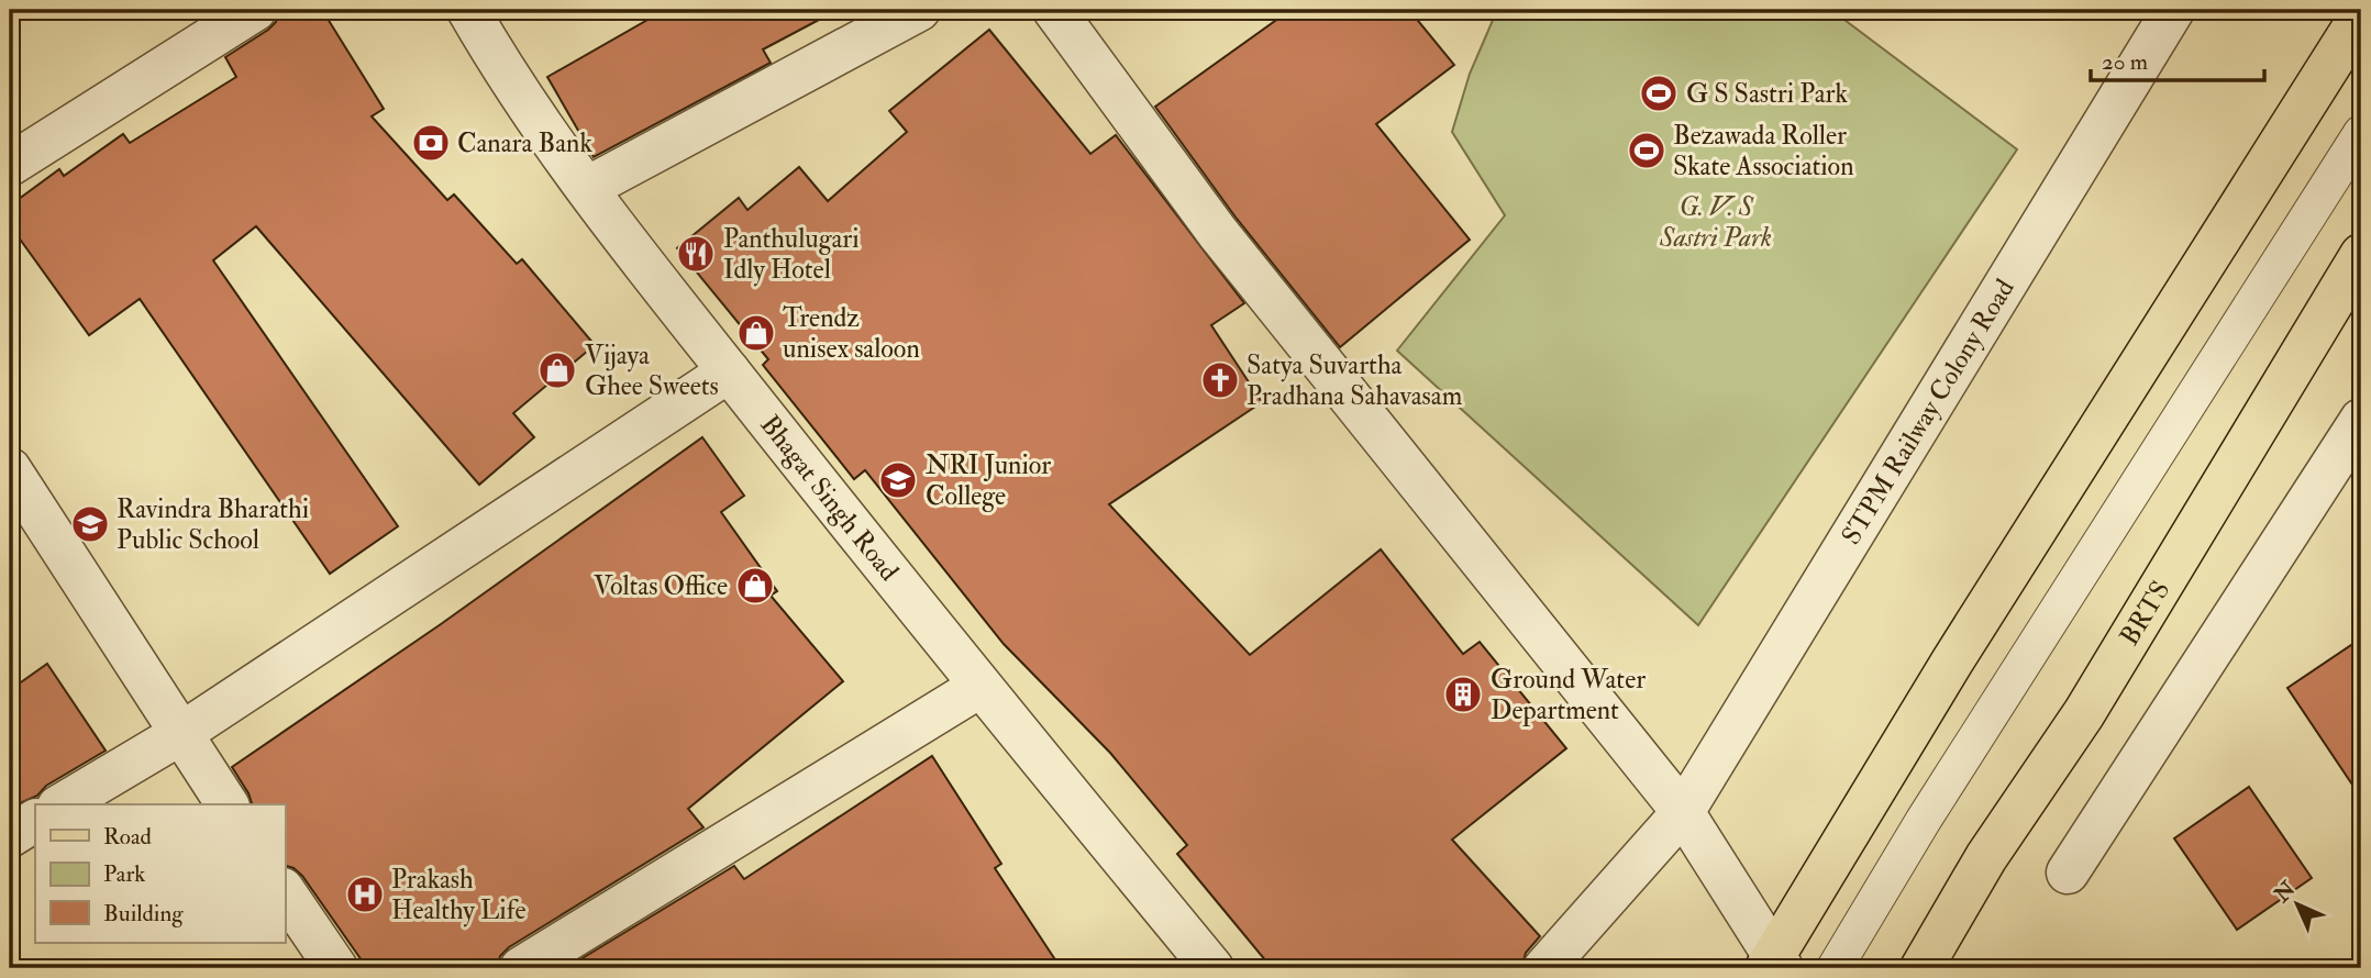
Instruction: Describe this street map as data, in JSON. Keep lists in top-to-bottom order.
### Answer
{
  "streets": {
    "main road": ["BRTS"],
    "street": ["STPM Railway Colony Road", "Bhagat Singh Road"]
  },
  "parks": ["G. V. S Sastri Park"],
  "places": {
    "sports": ["G S Sastri Park", "Bezawada Roller Skate Association"],
    "bank": ["Canara Bank"],
    "restaurant": ["Panthulugari Idly Hotel"],
    "shop": ["Trendz unisex saloon", "Vijaya Ghee Sweets", "Voltas Office"],
    "church": ["Satya Suvartha Pradhana Sahavasam"],
    "school or university": ["NRI Junior College", "Ravindra Bharathi Public School"],
    "building": ["Ground Water Department"],
    "hospital": ["Prakash Healthy Life"]
  },
  "legend": ["Road", "Park", "Building"],
  "scale_bar": "20 m",
  "north": "top left"
}
